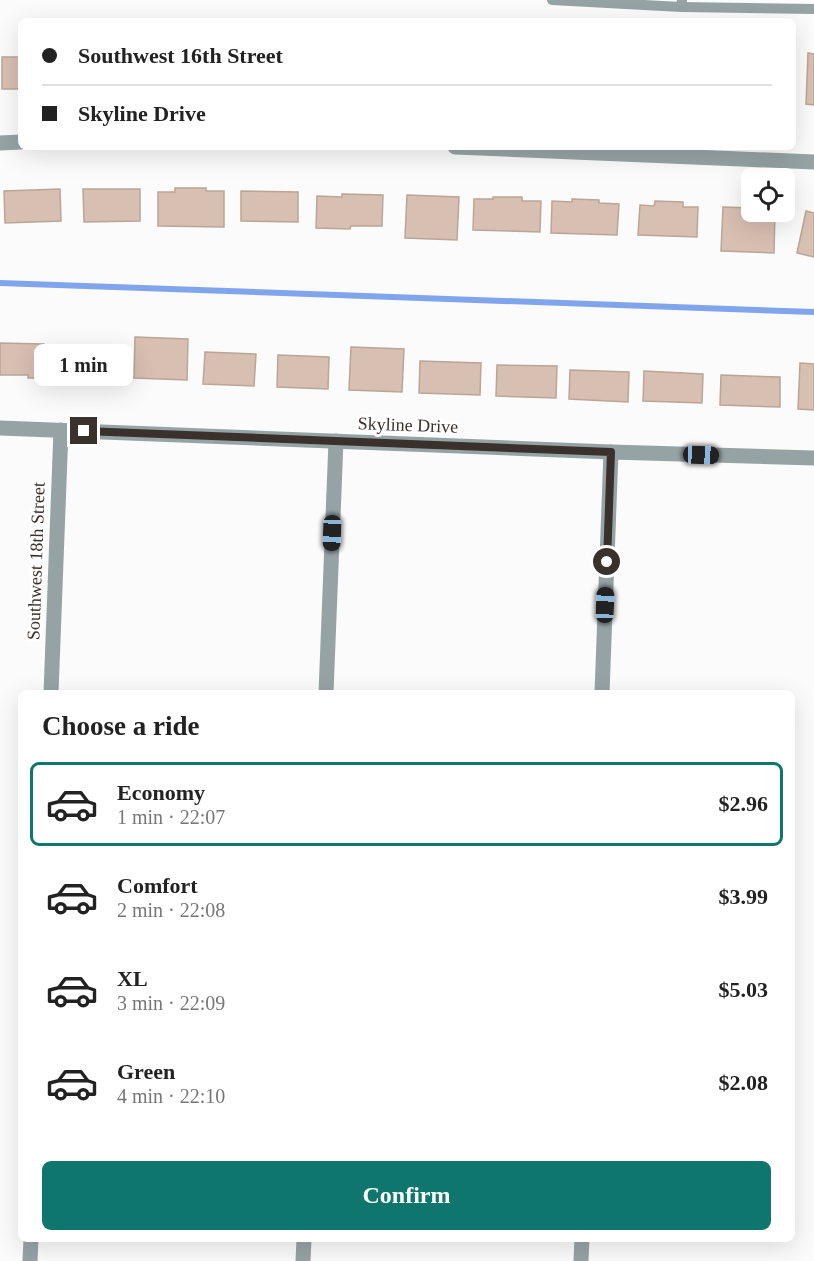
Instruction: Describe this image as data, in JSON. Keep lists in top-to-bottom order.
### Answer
{
  "streets": {
    "street": ["Skyline Drive", "Southwest 18th Street"]
  },
  "crossings": [
    ["Skyline Drive", "Southwest 18th Street"]
  ],
  "page": {
    "banner": ["Southwest 16th Street", "Skyline Drive"],
    "bubble": "1 min",
    "heading": "Choose a ride",
    "list": [
      {
        "name": "Economy",
        "note": "1 min · 22:07",
        "value": "$2.96"
      },
      {
        "name": "Comfort",
        "note": "2 min · 22:08",
        "value": "$3.99"
      },
      {
        "name": "XL",
        "note": "3 min · 22:09",
        "value": "$5.03"
      },
      {
        "name": "Green",
        "note": "4 min · 22:10",
        "value": "$2.08"
      }
    ],
    "buttons": "Confirm"
  }
}
